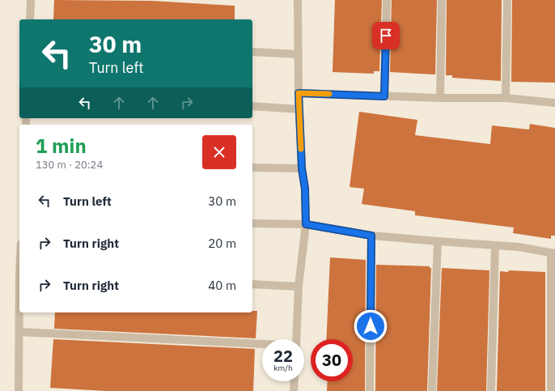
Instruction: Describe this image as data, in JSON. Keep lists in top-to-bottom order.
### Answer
{
  "page": {
    "turn": ["30 m", "Turn left"],
    "heading": ["1 min", "130 m · 20:24"],
    "list": [
      {
        "name": "Turn left",
        "value": "30 m"
      },
      {
        "name": "Turn right",
        "value": "20 m"
      },
      {
        "name": "Turn right",
        "value": "40 m"
      }
    ],
    "speed": "22 km/h",
    "limit": "30"
  }
}
